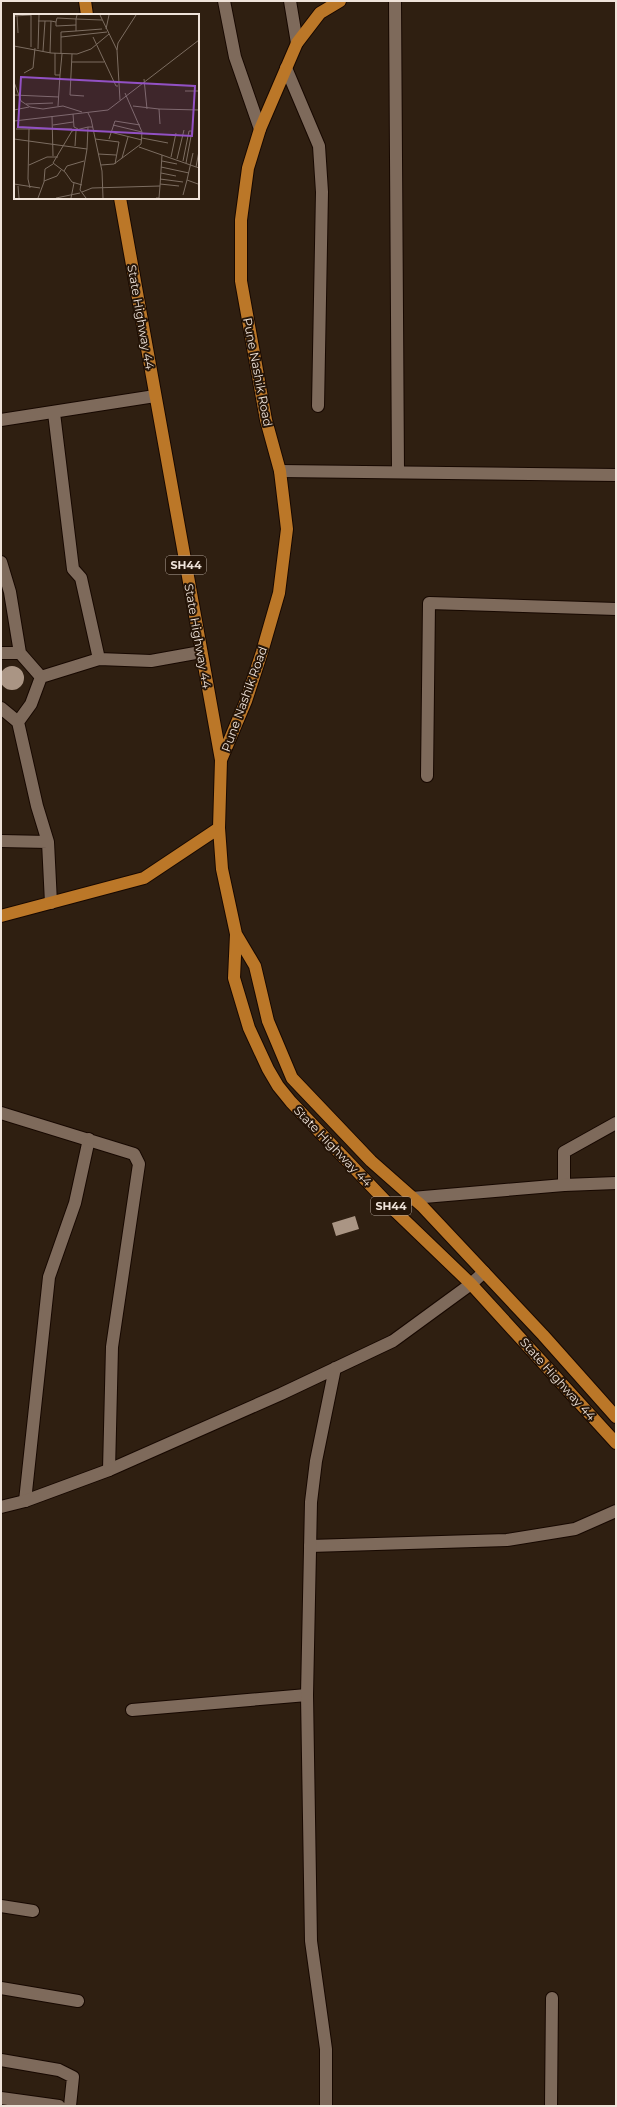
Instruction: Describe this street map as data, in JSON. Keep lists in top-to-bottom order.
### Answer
{
  "streets": {
    "main road": ["State Highway 44", "Pune Nashik Road", "SH44"]
  },
  "crossings": [
    ["State Highway 44", "Pune Nashik Road"]
  ]
}
